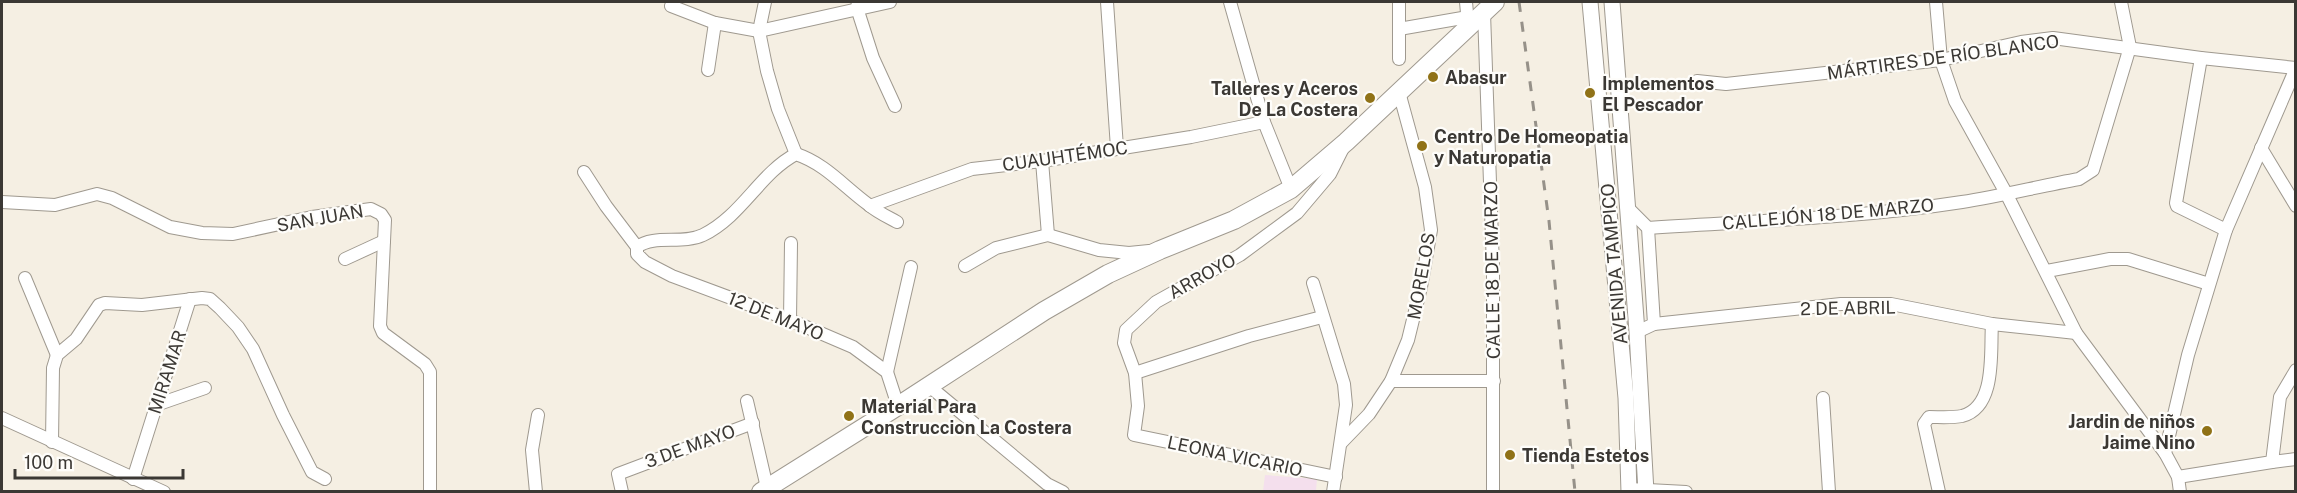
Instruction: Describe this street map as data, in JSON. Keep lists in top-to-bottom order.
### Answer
{
  "streets": {
    "main road": ["AVENIDA TAMPICO"],
    "street": [
      "MÁRTIRES DE RÍO BLANCO",
      "CUAUHTÉMOC",
      "CALLEJÓN 18 DE MARZO",
      "SAN JUAN",
      "CALLE 18 DE MARZO",
      "ARROYO",
      "MORELOS",
      "2 DE ABRIL",
      "12 DE MAYO",
      "MIRAMAR",
      "3 DE MAYO",
      "LEONA VICARIO"
    ]
  },
  "crossings": [
    ["MÁRTIRES DE RÍO BLANCO", "CALLEJÓN 18 DE MARZO"],
    ["AVENIDA TAMPICO", "2 DE ABRIL"],
    ["ARROYO", "LEONA VICARIO"]
  ],
  "places": [
    "Abasur",
    "Implementos El Pescador",
    "Talleres y Aceros De La Costera",
    "Centro De Homeopatia y Naturopatia",
    "Material Para Construccion La Costera",
    "Jardin de niños Jaime Nino",
    "Tienda Estetos"
  ],
  "scale_bar": "100 m"
}
